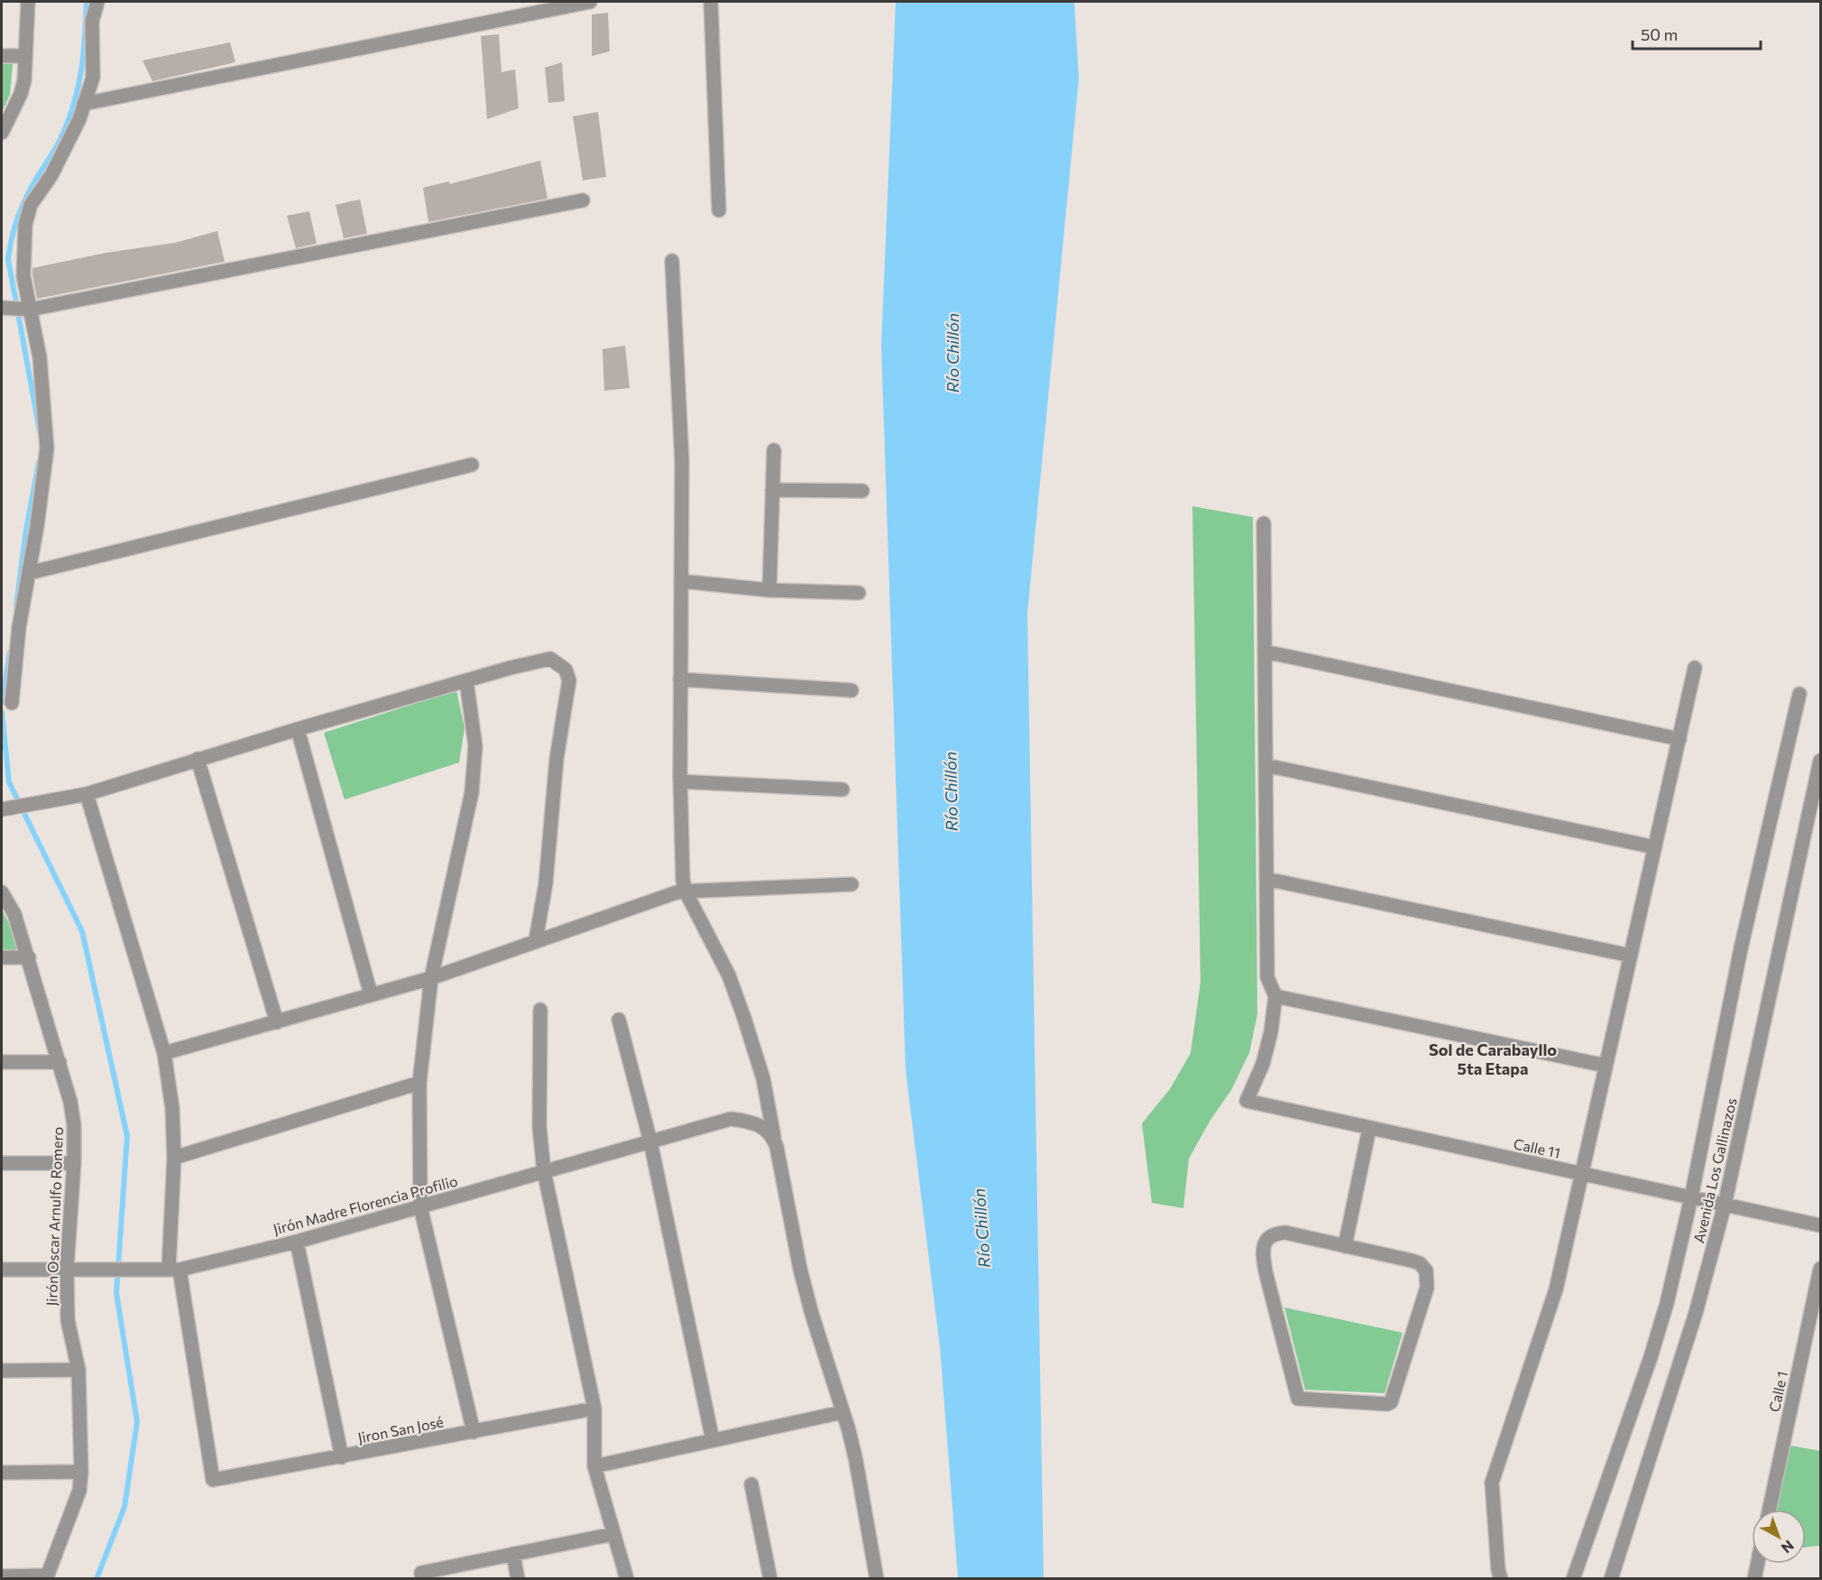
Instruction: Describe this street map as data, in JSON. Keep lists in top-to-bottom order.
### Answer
{
  "streets": {
    "street": [
      "Calle 11",
      "Avenida Los Gallinazos",
      "Jirón Madre Florencia Profilio",
      "Jirón Oscar Arnulfo Romero",
      "Calle 1",
      "Jiron San José"
    ]
  },
  "crossings": [
    ["Calle 11", "Avenida Los Gallinazos"],
    ["Jirón Madre Florencia Profilio", "Jirón Oscar Arnulfo Romero"],
    ["Jirón Madre Florencia Profilio", "Jiron San José"]
  ],
  "districts": ["Sol de Carabayllo 5ta Etapa"],
  "water": ["Río Chillón"],
  "scale_bar": "50 m",
  "north": "bottom right"
}
